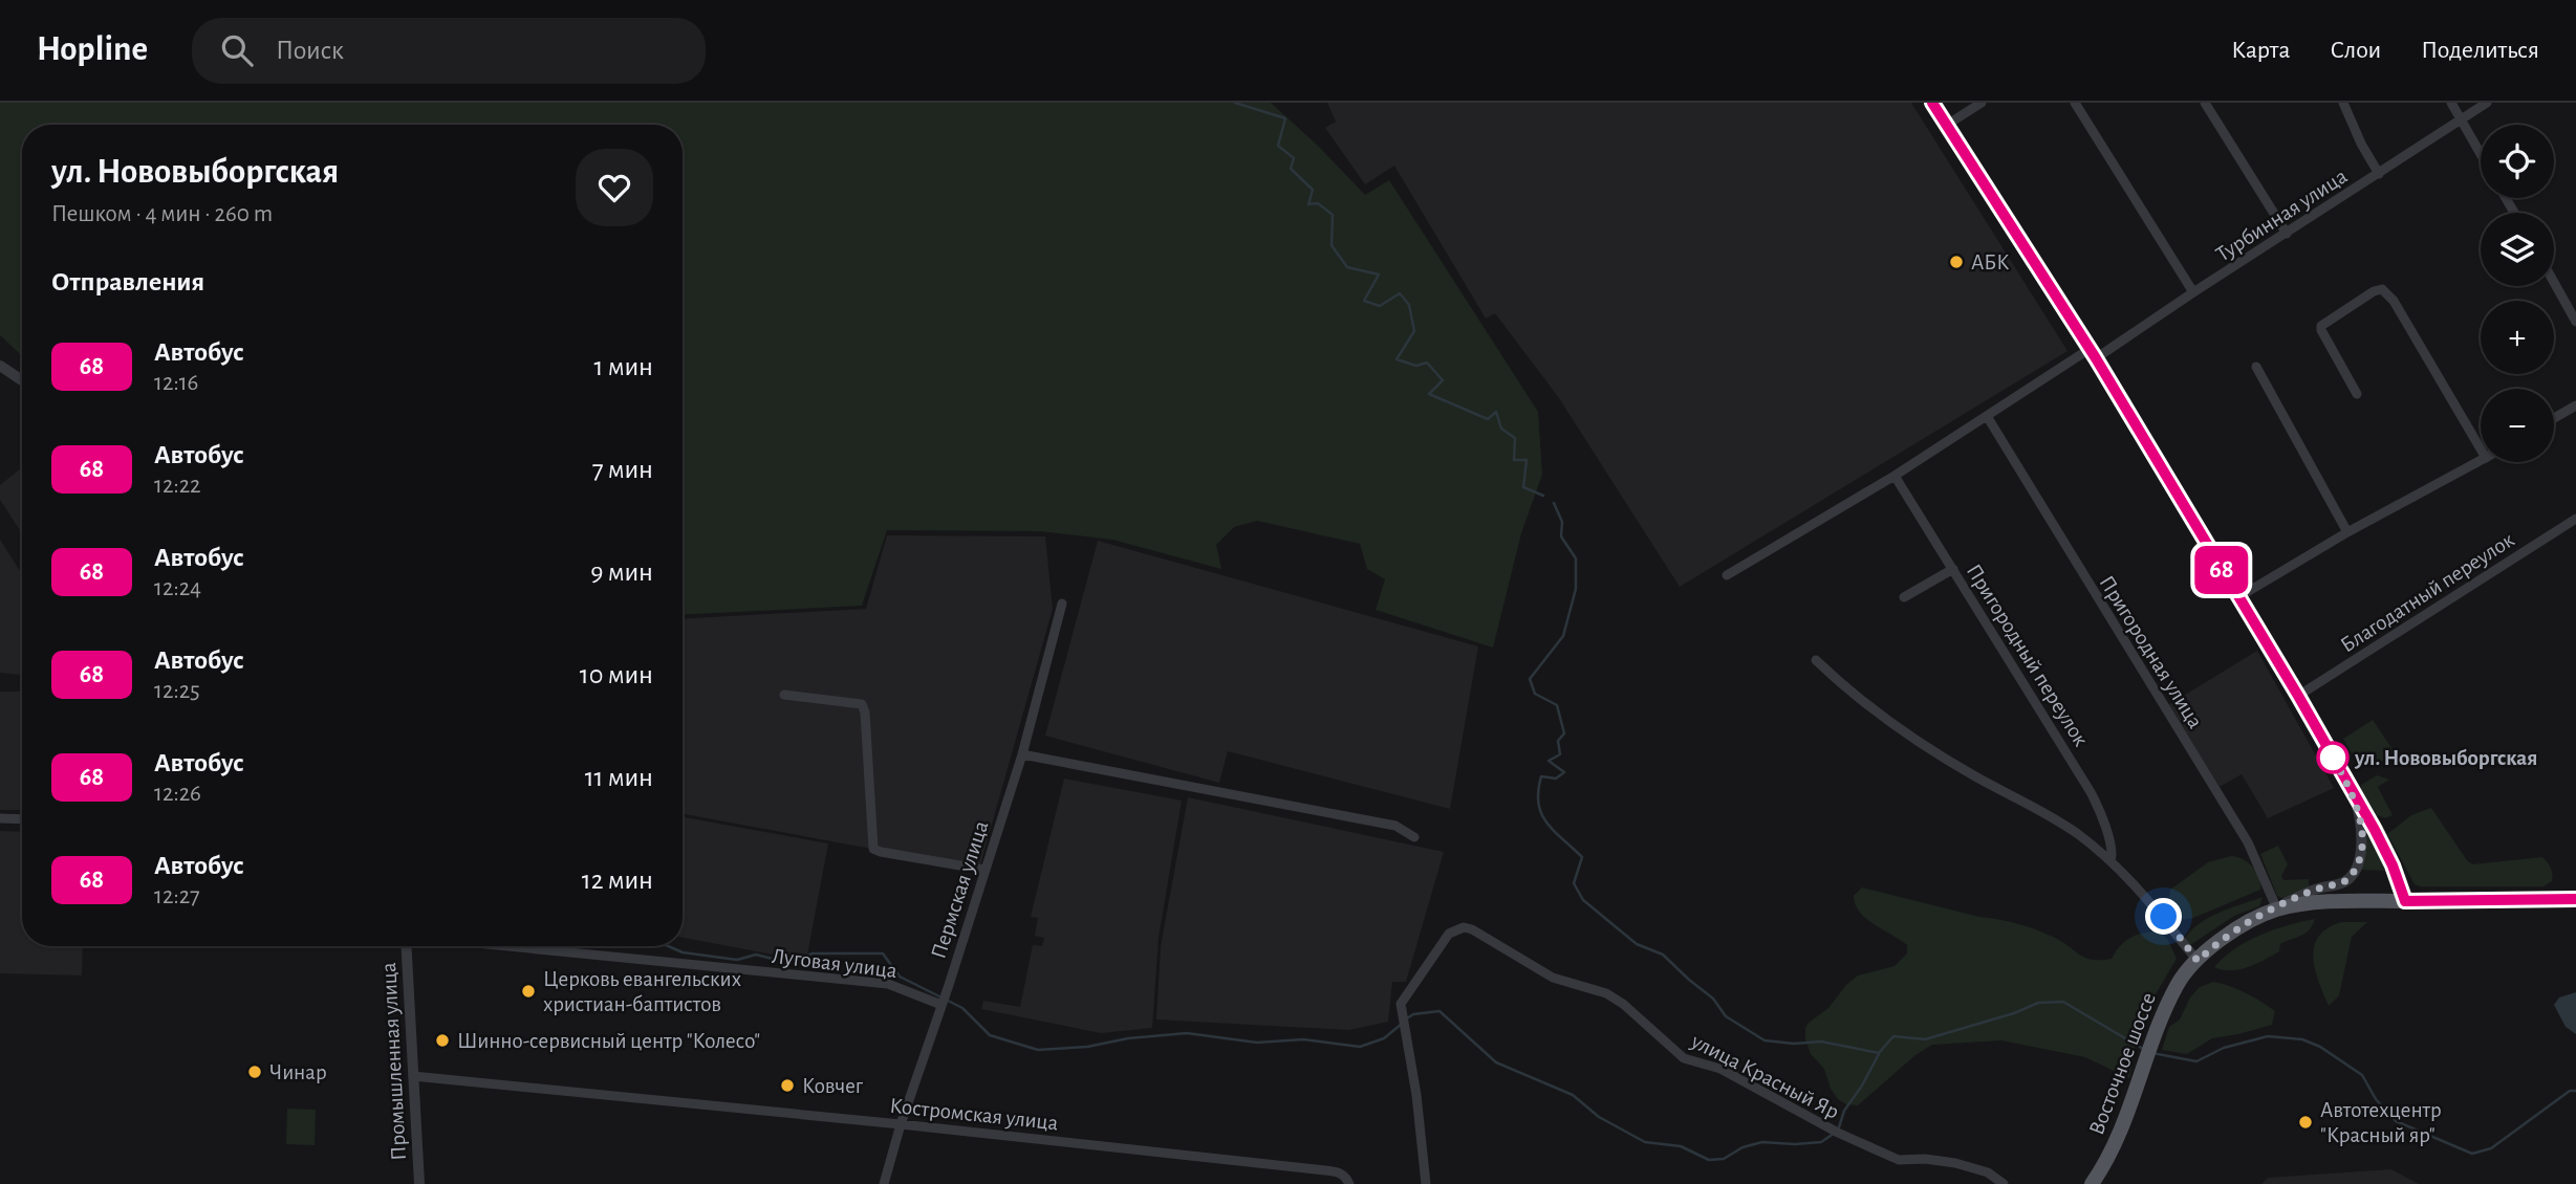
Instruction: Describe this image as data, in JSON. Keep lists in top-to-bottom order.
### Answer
{
  "streets": {
    "main road": ["Восточное шоссе"],
    "street": [
      "Турбинная улица",
      "Благодатный переулок",
      "Пригородная улица",
      "Пригородный переулок",
      "Пермская улица",
      "Луговая улица",
      "Промышленная улица",
      "улица Красный Яр",
      "Костромская улица"
    ]
  },
  "crossings": [
    ["Турбинная улица", "Пригородная улица"],
    ["Турбинная улица", "Пригородный переулок"],
    ["Пригородная улица", "Восточное шоссе"],
    ["Пермская улица", "Луговая улица"],
    ["Пермская улица", "Костромская улица"],
    ["Промышленная улица", "Костромская улица"]
  ],
  "places": [
    "АБК",
    "ул. Нововыборгская",
    "Церковь евангельских христиан-баптистов",
    "Шинно-сервисный центр \"Колесо\"",
    "Чинар",
    "Ковчег",
    "Автотехцентр \"Красный яр\""
  ],
  "lines": ["bus line 68"],
  "page": {
    "header": "Hopline",
    "search": "Поиск",
    "nav": ["Карта", "Слои", "Поделиться"],
    "on_map": "68",
    "map_buttons": ["+", "−"],
    "heading": [
      ["ул. Нововыборгская", "Пешком · 4 мин · 260 m"],
      "Отправления"
    ],
    "list": [
      {
        "mark": "68",
        "name": "Автобус",
        "note": "12:16",
        "value": "1 мин"
      },
      {
        "mark": "68",
        "name": "Автобус",
        "note": "12:22",
        "value": "7 мин"
      },
      {
        "mark": "68",
        "name": "Автобус",
        "note": "12:24",
        "value": "9 мин"
      },
      {
        "mark": "68",
        "name": "Автобус",
        "note": "12:25",
        "value": "10 мин"
      },
      {
        "mark": "68",
        "name": "Автобус",
        "note": "12:26",
        "value": "11 мин"
      },
      {
        "mark": "68",
        "name": "Автобус",
        "note": "12:27",
        "value": "12 мин"
      }
    ]
  }
}
